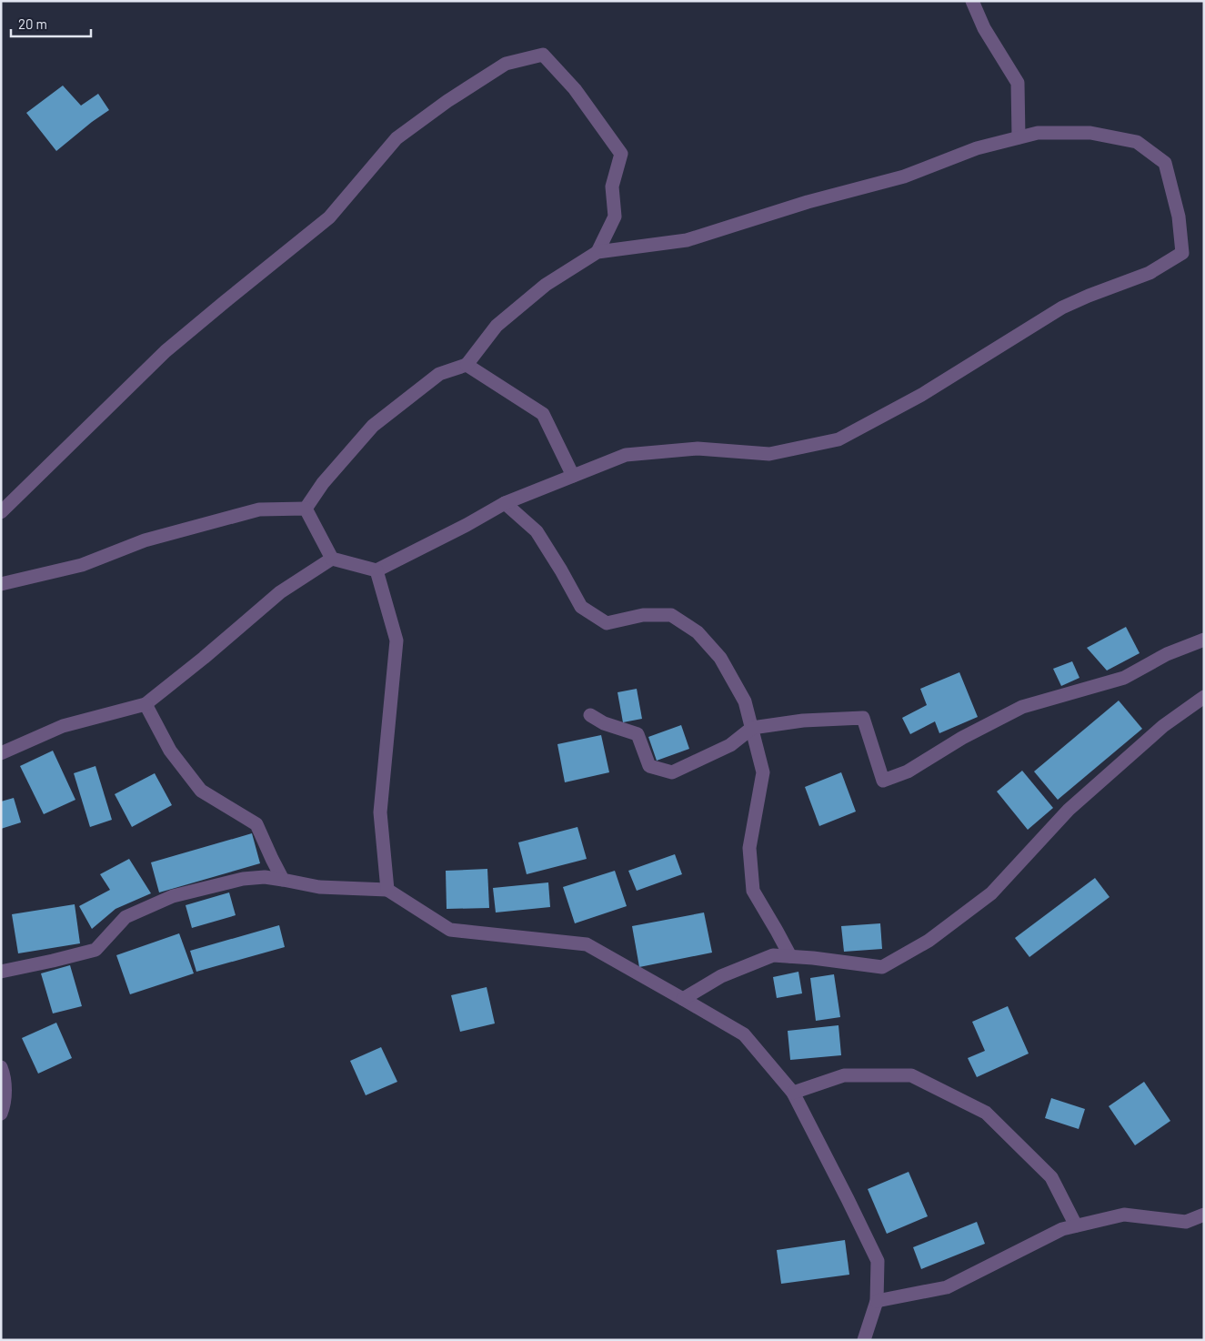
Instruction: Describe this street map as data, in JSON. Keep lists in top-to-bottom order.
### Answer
{
  "scale_bar": "20 m"
}
